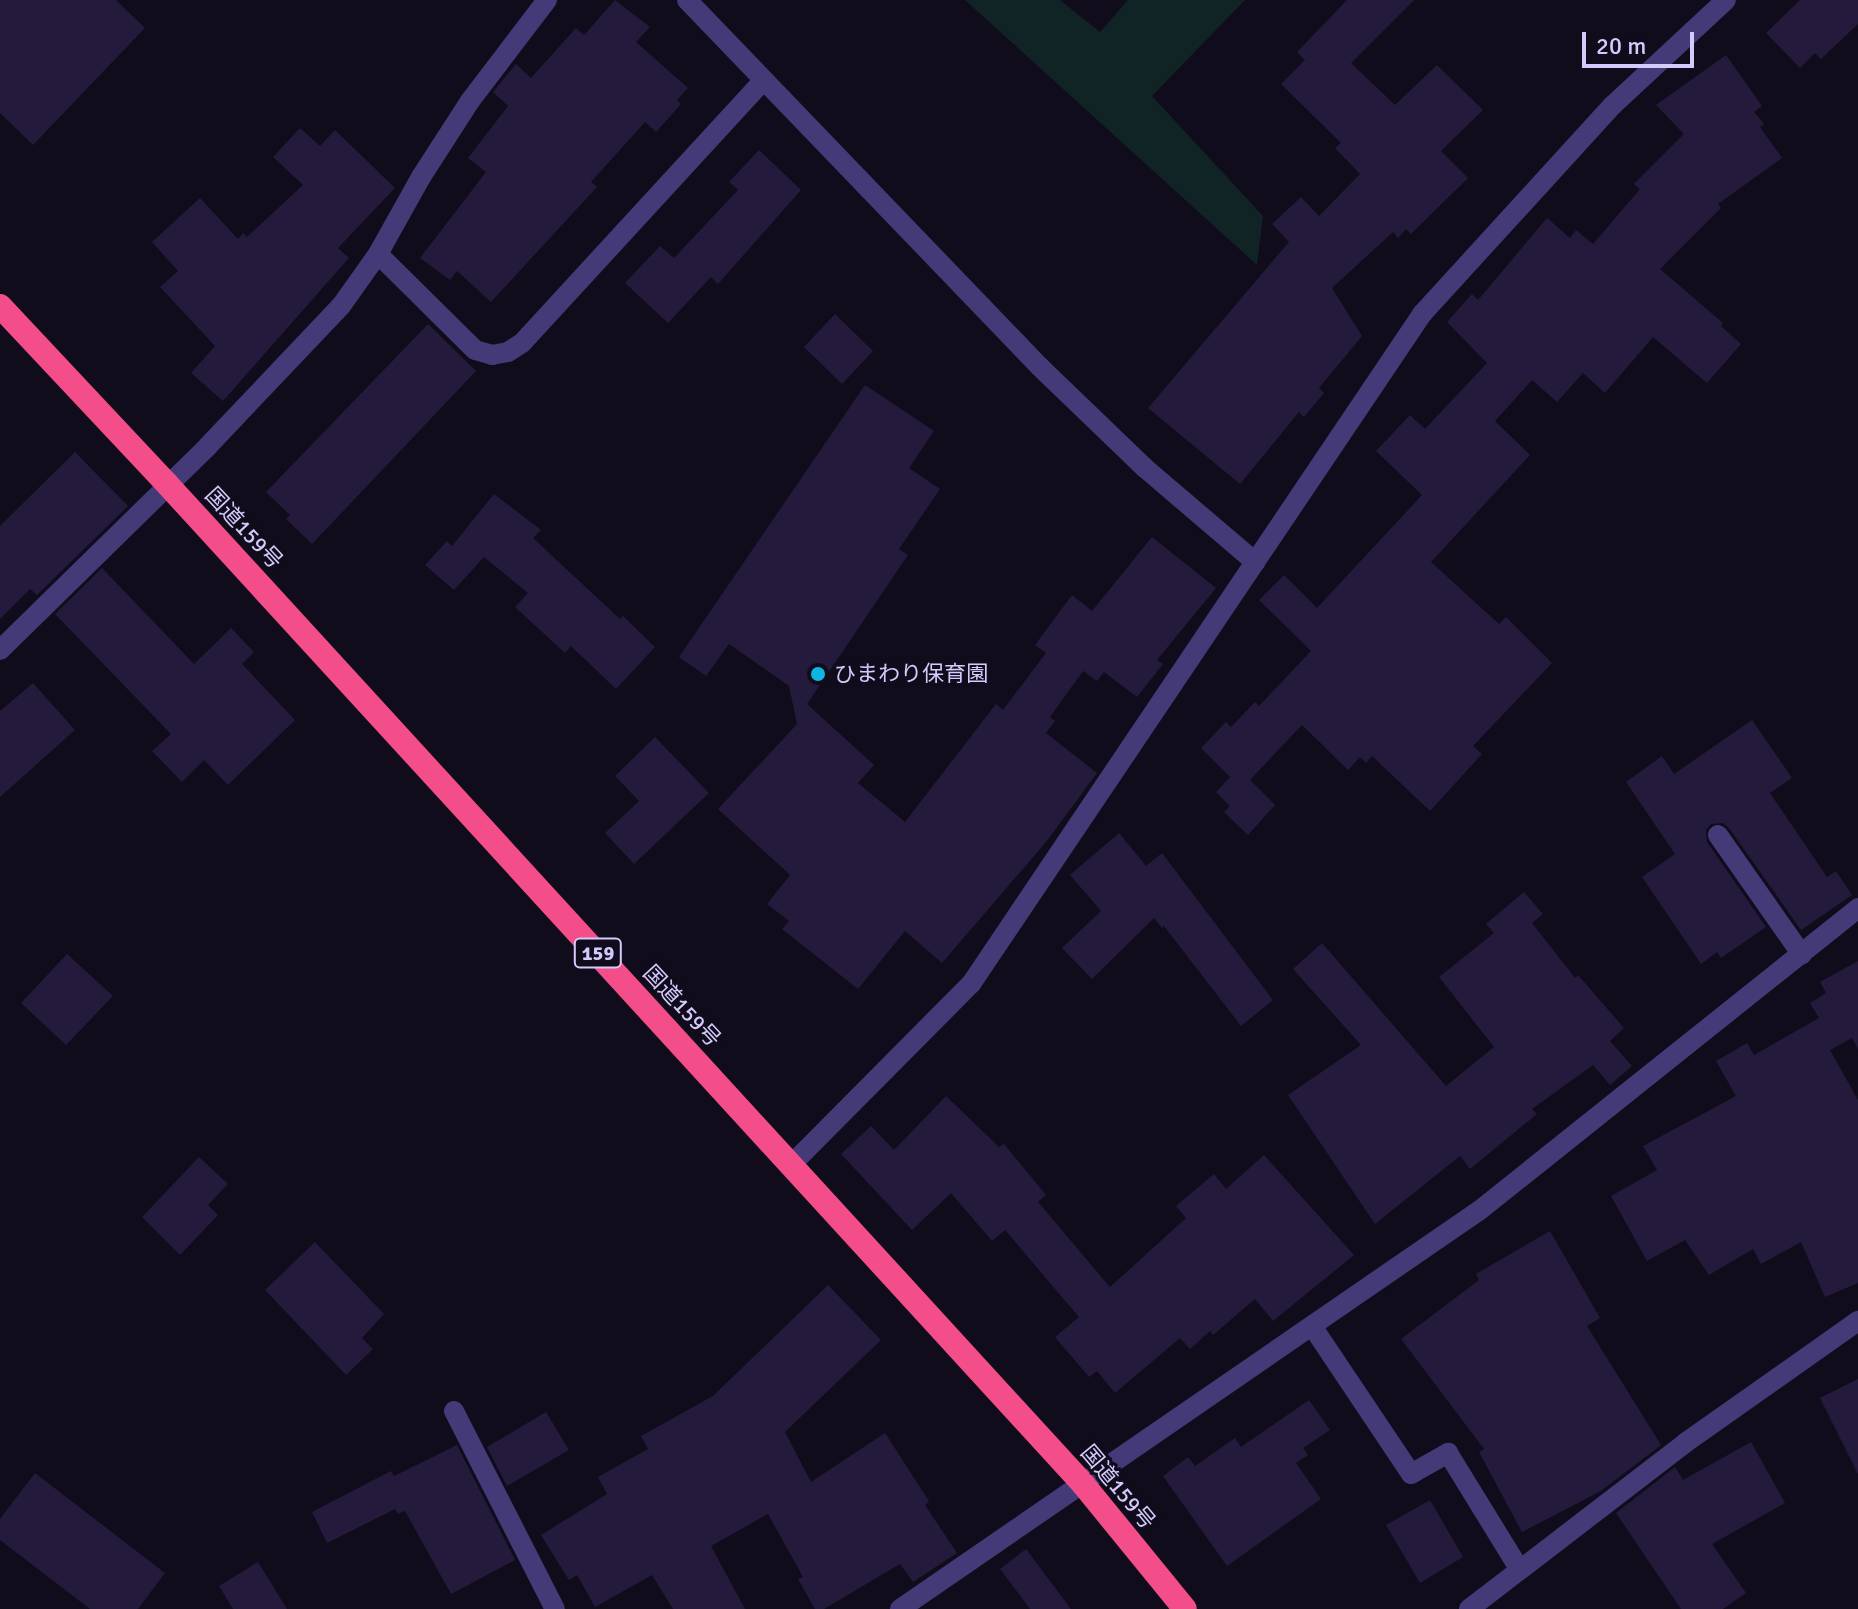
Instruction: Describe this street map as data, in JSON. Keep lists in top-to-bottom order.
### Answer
{
  "streets": {
    "highway": ["国道159号", "159"]
  },
  "places": ["ひまわり保育園"],
  "scale_bar": "20 m"
}
